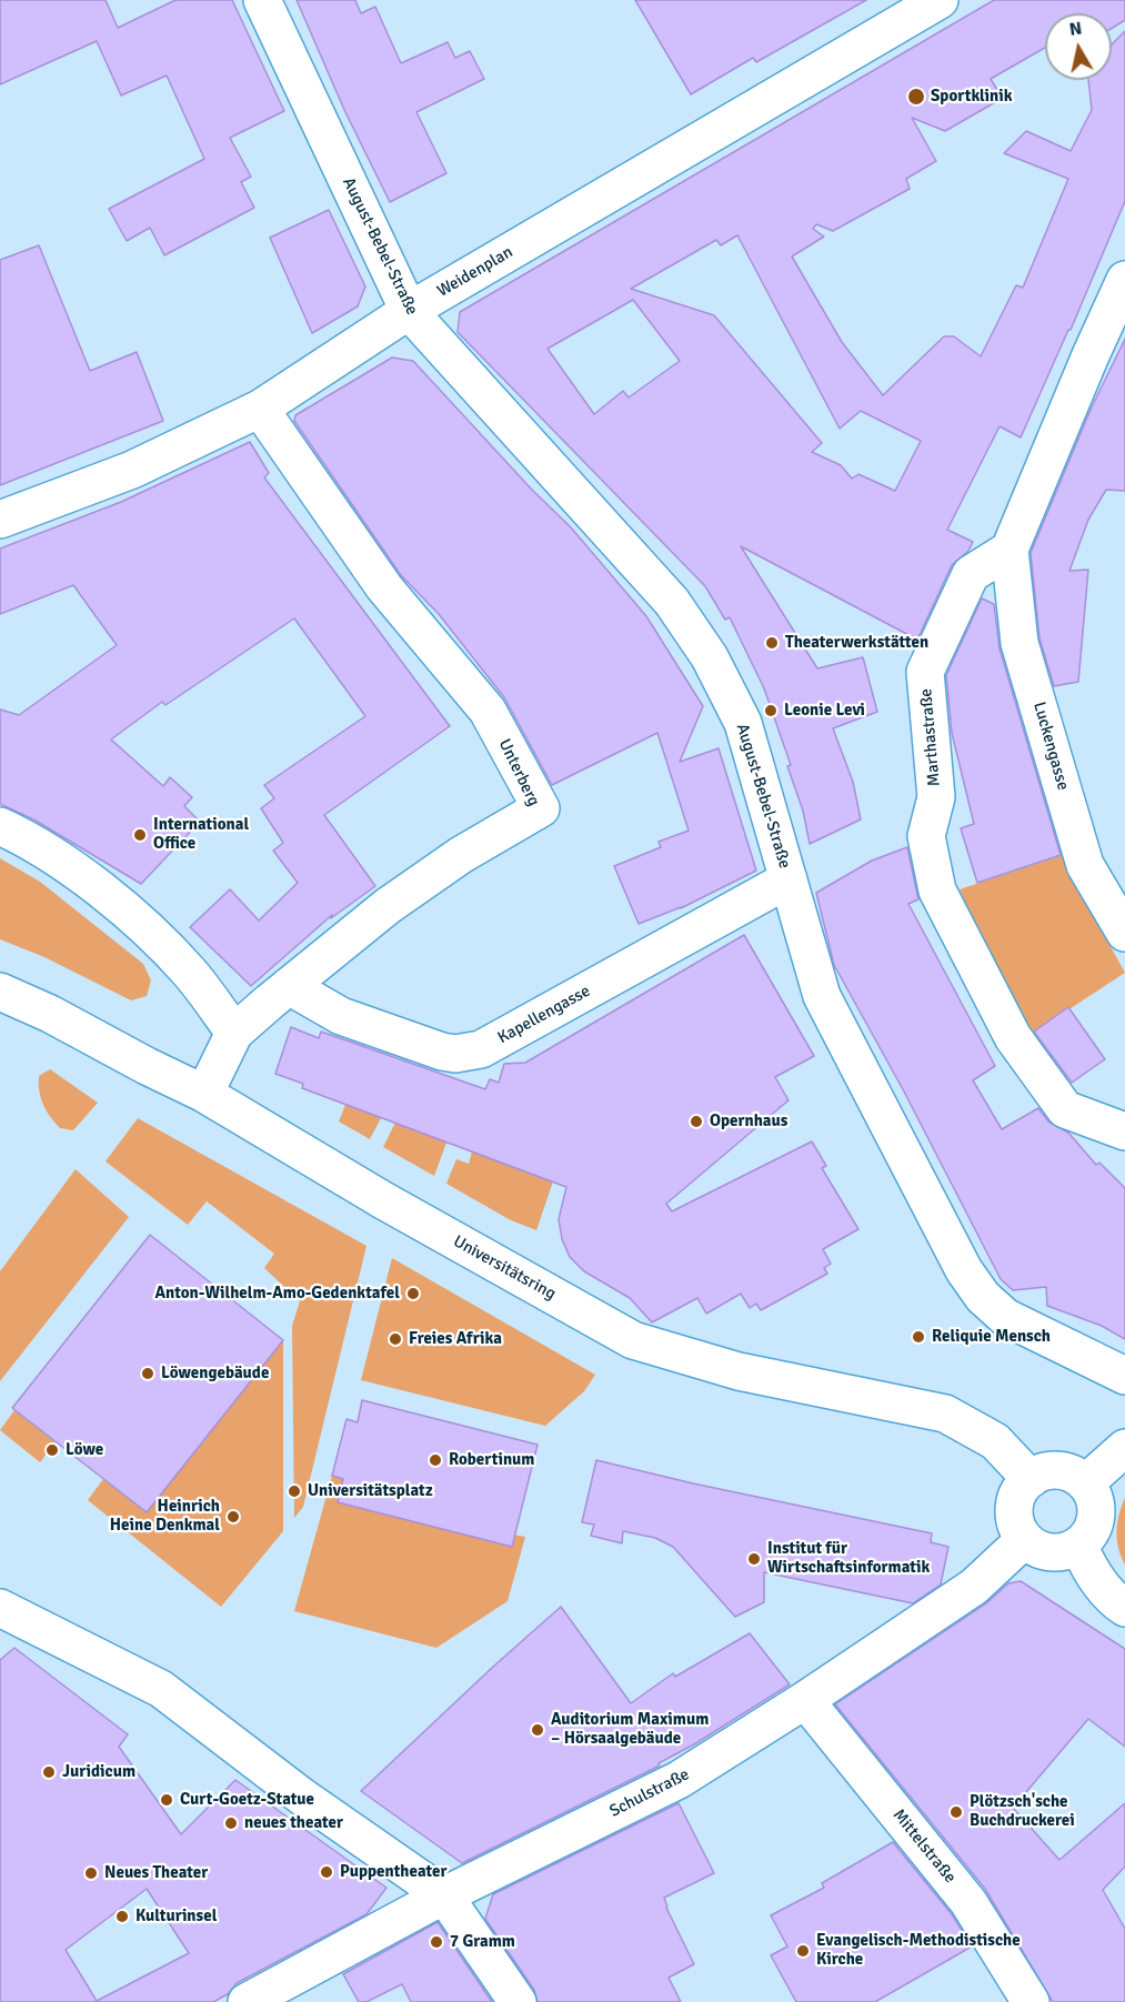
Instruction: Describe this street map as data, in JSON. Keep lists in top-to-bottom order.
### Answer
{
  "streets": {
    "street": [
      "August-Bebel-Straße",
      "Weidenplan",
      "Marthastraße",
      "Luckengasse",
      "Unterberg",
      "Kapellengasse",
      "Universitätsring",
      "Schulstraße",
      "Mittelstraße"
    ]
  },
  "crossings": [
    ["August-Bebel-Straße", "Weidenplan"],
    ["August-Bebel-Straße", "Kapellengasse"],
    ["Weidenplan", "Unterberg"],
    ["Marthastraße", "Luckengasse"],
    ["Unterberg", "Kapellengasse"],
    ["Unterberg", "Universitätsring"],
    ["Universitätsring", "Schulstraße"],
    ["Schulstraße", "Mittelstraße"]
  ],
  "places": [
    "Sportklinik",
    "Theaterwerkstätten",
    "Leonie Levi",
    "International Office",
    "Opernhaus",
    "Anton-Wilhelm-Amo-Gedenktafel",
    "Reliquie Mensch",
    "Freies Afrika",
    "Löwengebäude",
    "Löwe",
    "Robertinum",
    "Universitätsplatz",
    "Heinrich Heine Denkmal",
    "Institut für Wirtschaftsinformatik",
    "Auditorium Maximum – Hörsaalgebäude",
    "Juridicum",
    "Curt-Goetz-Statue",
    "Plötzsch'sche Buchdruckerei",
    "neues theater",
    "Puppentheater",
    "Neues Theater",
    "Kulturinsel",
    "7 Gramm",
    "Evangelisch-Methodistische Kirche"
  ],
  "north": "top"
}
